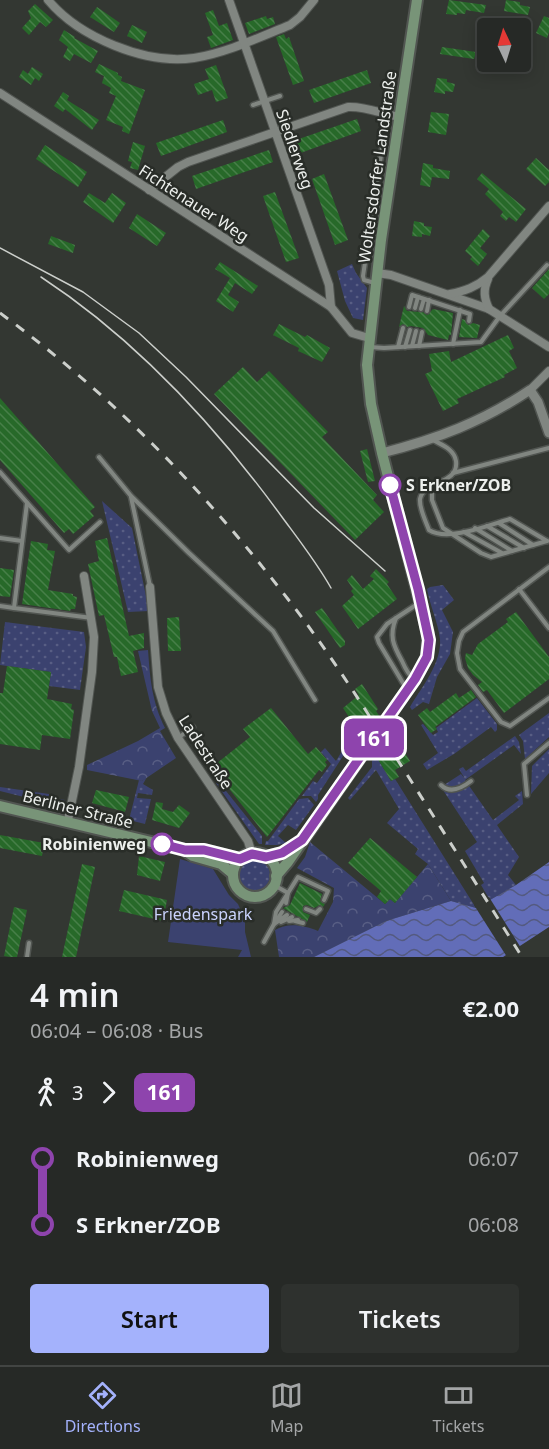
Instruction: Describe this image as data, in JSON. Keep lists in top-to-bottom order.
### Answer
{
  "streets": {
    "main road": ["Woltersdorfer Landstraße", "Berliner Straße"],
    "street": ["Siedlerweg", "Fichtenauer Weg", "Ladestraße"]
  },
  "crossings": [
    ["Siedlerweg", "Fichtenauer Weg"],
    ["Woltersdorfer Landstraße", "Fichtenauer Weg"],
    ["Woltersdorfer Landstraße", "Ladestraße"],
    ["Woltersdorfer Landstraße", "Berliner Straße"],
    ["Ladestraße", "Berliner Straße"]
  ],
  "parks": ["Friedenspark"],
  "places": ["S Erkner/ZOB", "Robinienweg"],
  "lines": ["bus line 161"],
  "north": "top",
  "page": {
    "on_map": "161",
    "heading": ["4 min", "06:04 – 06:08 · Bus", "€2.00"],
    "legs": ["3", "161"],
    "list": [
      {
        "name": "Robinienweg",
        "value": "06:07"
      },
      {
        "name": "S Erkner/ZOB",
        "value": "06:08"
      }
    ],
    "buttons": ["Start", "Tickets"],
    "tabs": ["Directions", "Map", "Tickets"]
  }
}
